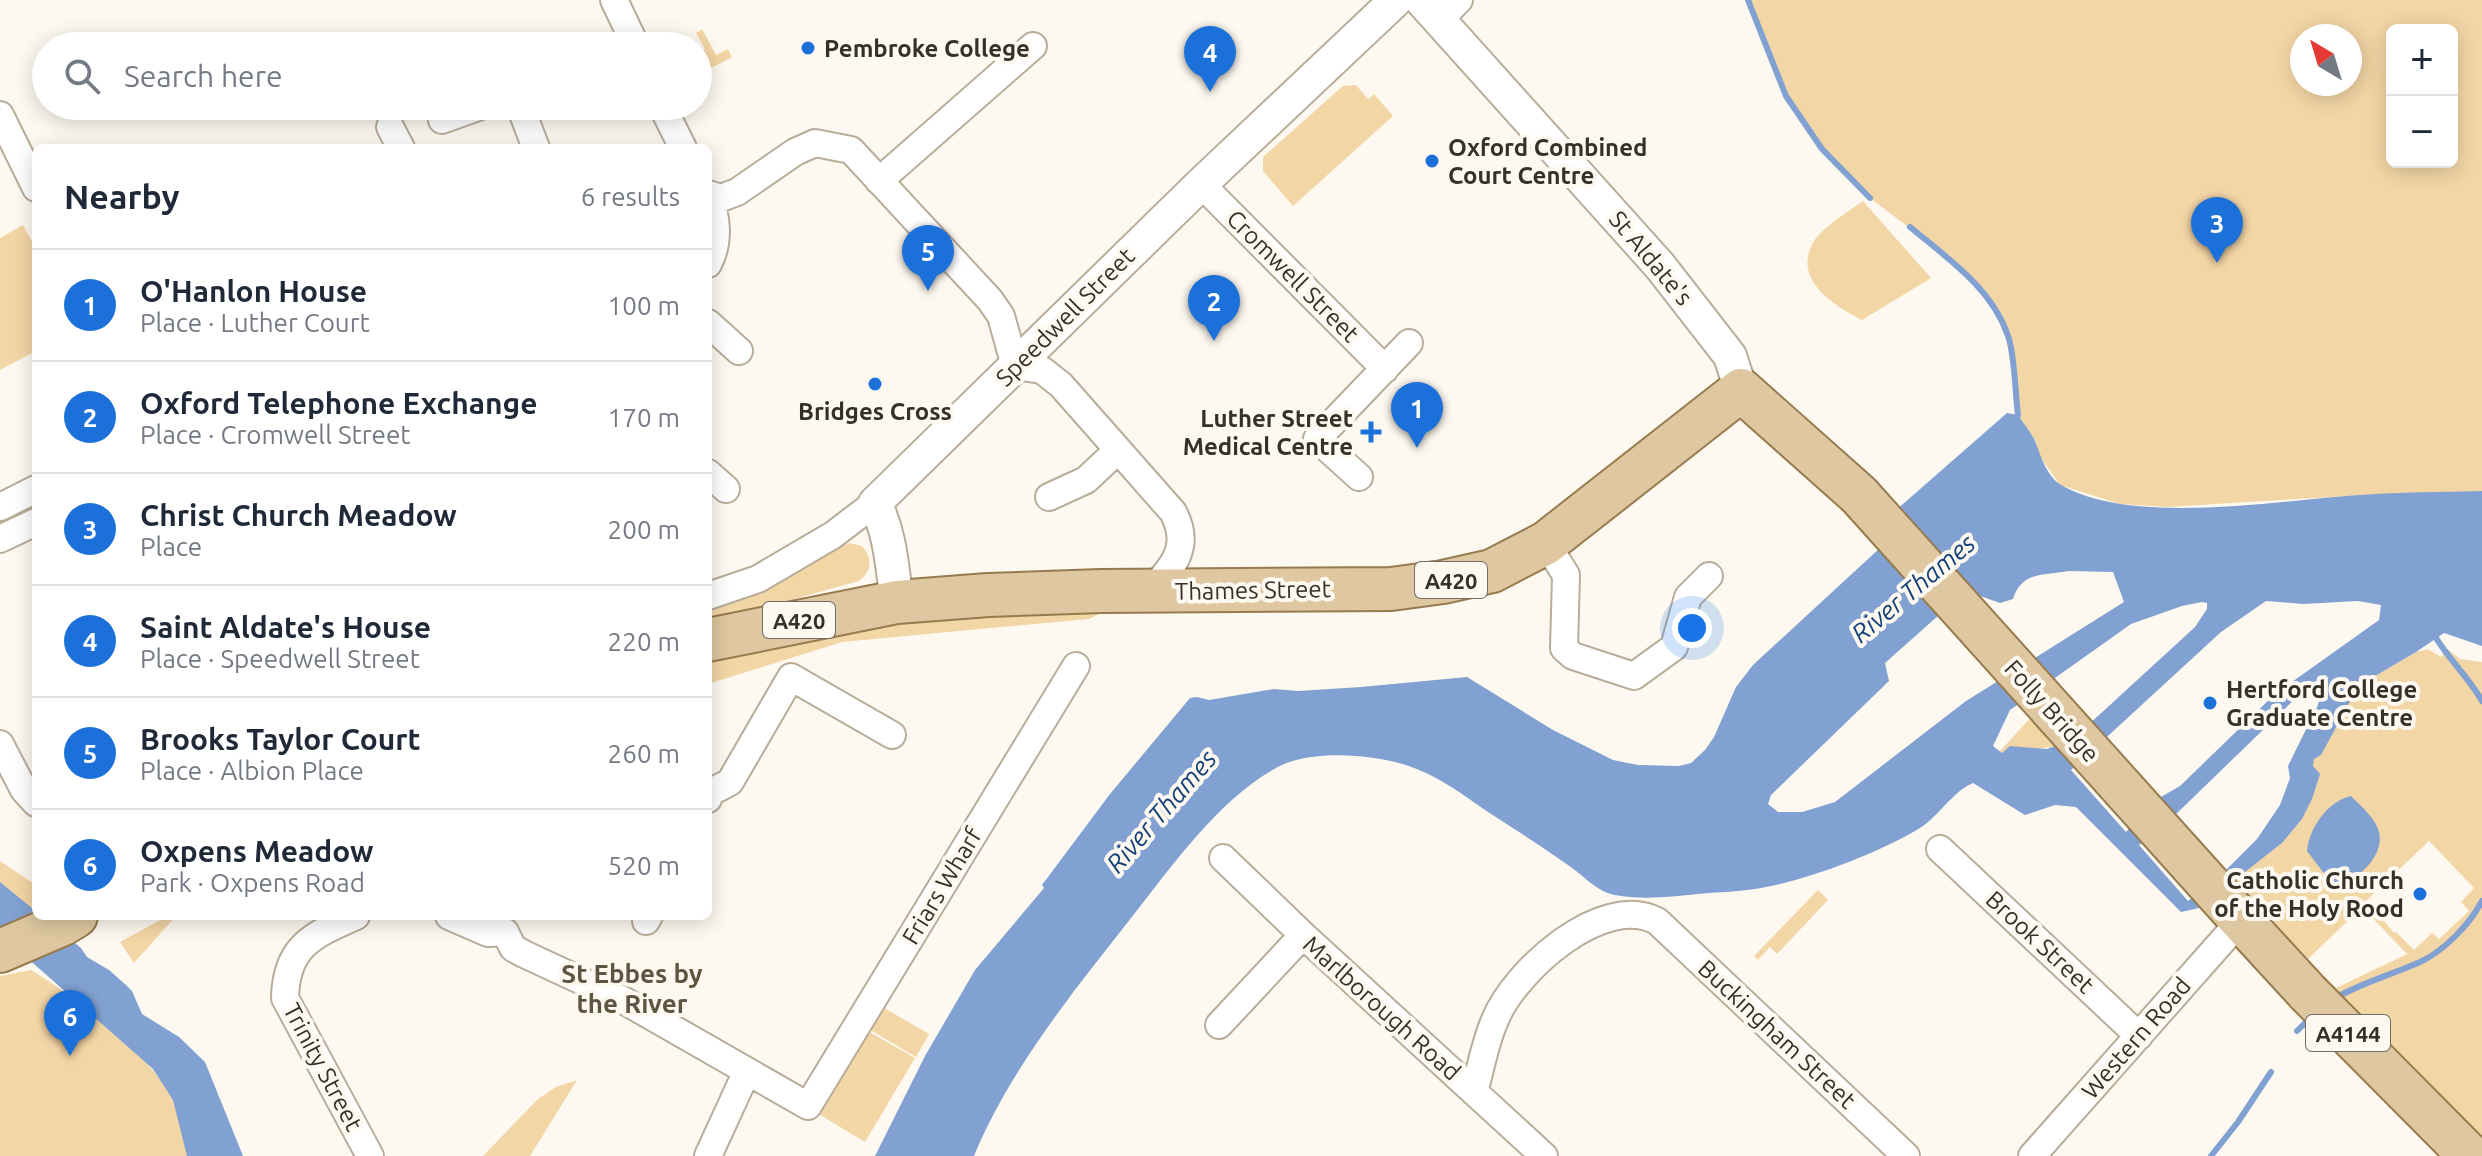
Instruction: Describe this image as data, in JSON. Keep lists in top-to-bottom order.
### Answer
{
  "streets": {
    "main road": [
      "St Aldate's",
      "A420",
      "Thames Street",
      "Folly Bridge",
      "A4144"
    ],
    "street": [
      "Cromwell Street",
      "Speedwell Street",
      "Friars Wharf",
      "Brook Street",
      "Marlborough Road",
      "Buckingham Street",
      "Western Road",
      "Trinity Street"
    ]
  },
  "crossings": [
    ["St Aldate's", "Thames Street"],
    ["St Aldate's", "Folly Bridge"],
    ["Cromwell Street", "Speedwell Street"],
    ["Folly Bridge", "A4144"],
    ["Folly Bridge", "Western Road"],
    ["Brook Street", "Western Road"],
    ["Marlborough Road", "Buckingham Street"],
    ["A4144", "Western Road"]
  ],
  "districts": ["St Ebbes by the River"],
  "water": ["River Thames"],
  "places": {
    "other": [
      "Pembroke College",
      "Oxford Combined Court Centre",
      "Bridges Cross",
      "Hertford College Graduate Centre",
      "Catholic Church of the Holy Rood"
    ],
    "health": ["Luther Street Medical Centre"]
  },
  "north": "top left",
  "page": {
    "map_buttons": ["+", "−"],
    "pins": [
      "4",
      "3",
      "5",
      "2",
      "1",
      "6"
    ],
    "search": "Search here",
    "heading": ["Nearby", "6 results"],
    "list": [
      {
        "mark": "1",
        "name": "O'Hanlon House",
        "note": "Place · Luther Court",
        "value": "100 m"
      },
      {
        "mark": "2",
        "name": "Oxford Telephone Exchange",
        "note": "Place · Cromwell Street",
        "value": "170 m"
      },
      {
        "mark": "3",
        "name": "Christ Church Meadow",
        "note": "Place",
        "value": "200 m"
      },
      {
        "mark": "4",
        "name": "Saint Aldate's House",
        "note": "Place · Speedwell Street",
        "value": "220 m"
      },
      {
        "mark": "5",
        "name": "Brooks Taylor Court",
        "note": "Place · Albion Place",
        "value": "260 m"
      },
      {
        "mark": "6",
        "name": "Oxpens Meadow",
        "note": "Park · Oxpens Road",
        "value": "520 m"
      }
    ]
  }
}
